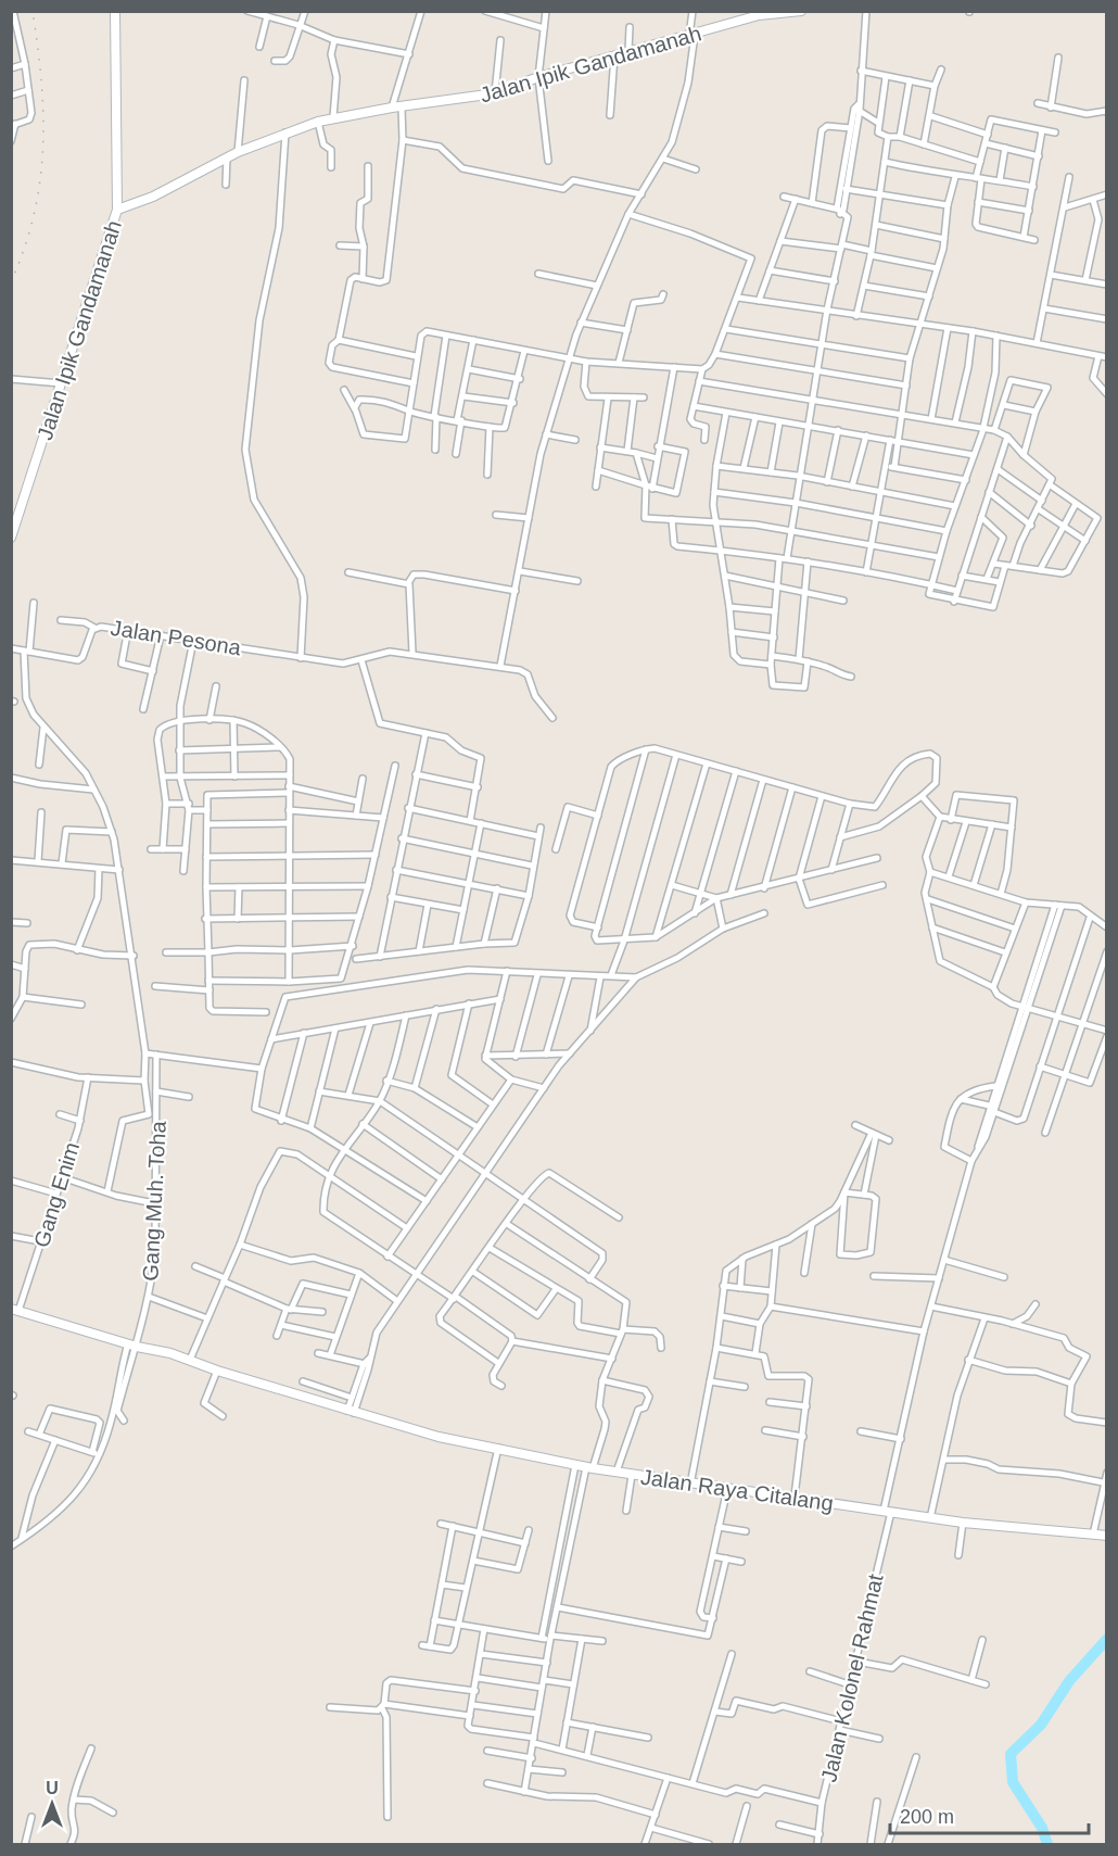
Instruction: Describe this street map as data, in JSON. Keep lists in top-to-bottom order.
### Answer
{
  "streets": {
    "street": [
      "Jalan Ipik Gandamanah",
      "Jalan Pesona",
      "Gang Enim",
      "Gang Muh. Toha",
      "Jalan Raya Citalang",
      "Jalan Kolonel Rahmat"
    ]
  },
  "crossings": [
    ["Gang Enim", "Jalan Raya Citalang"],
    ["Gang Muh. Toha", "Jalan Raya Citalang"],
    ["Jalan Raya Citalang", "Jalan Kolonel Rahmat"]
  ],
  "scale_bar": "200 m",
  "north": "top"
}
